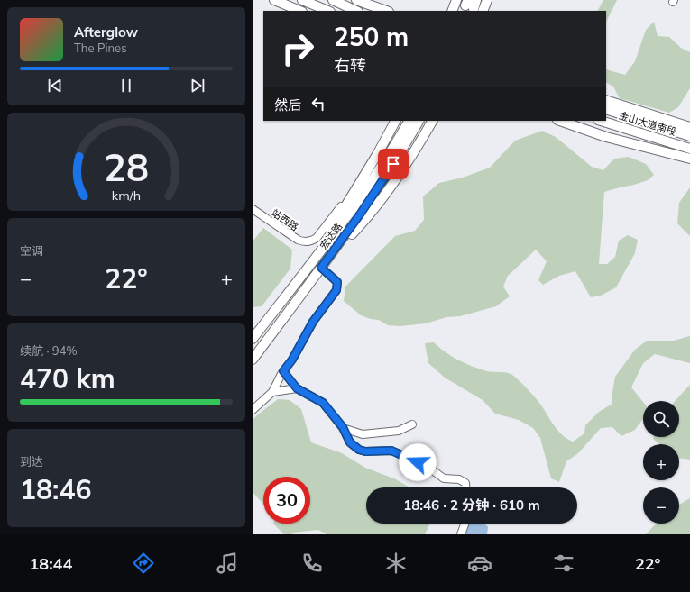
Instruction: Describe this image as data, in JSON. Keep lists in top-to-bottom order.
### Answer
{
  "streets": {
    "main road": ["金山大道南段", "宏达路"],
    "street": ["站西路"]
  },
  "page": {
    "turn": ["250 m", "右转"],
    "song": ["Afterglow", "The Pines"],
    "then": "然后",
    "tile": [
      "空调",
      ["续航 · 94%", "470 km"],
      ["到达", "18:46"]
    ],
    "heat": ["−", "22°", "+"],
    "map_buttons": ["+", "−"],
    "limit": "30",
    "trip": "18:46 · 2 分钟 · 610 m",
    "tabs": ["18:44", "22°"],
    "gauge": ["28", "km/h"]
  }
}
